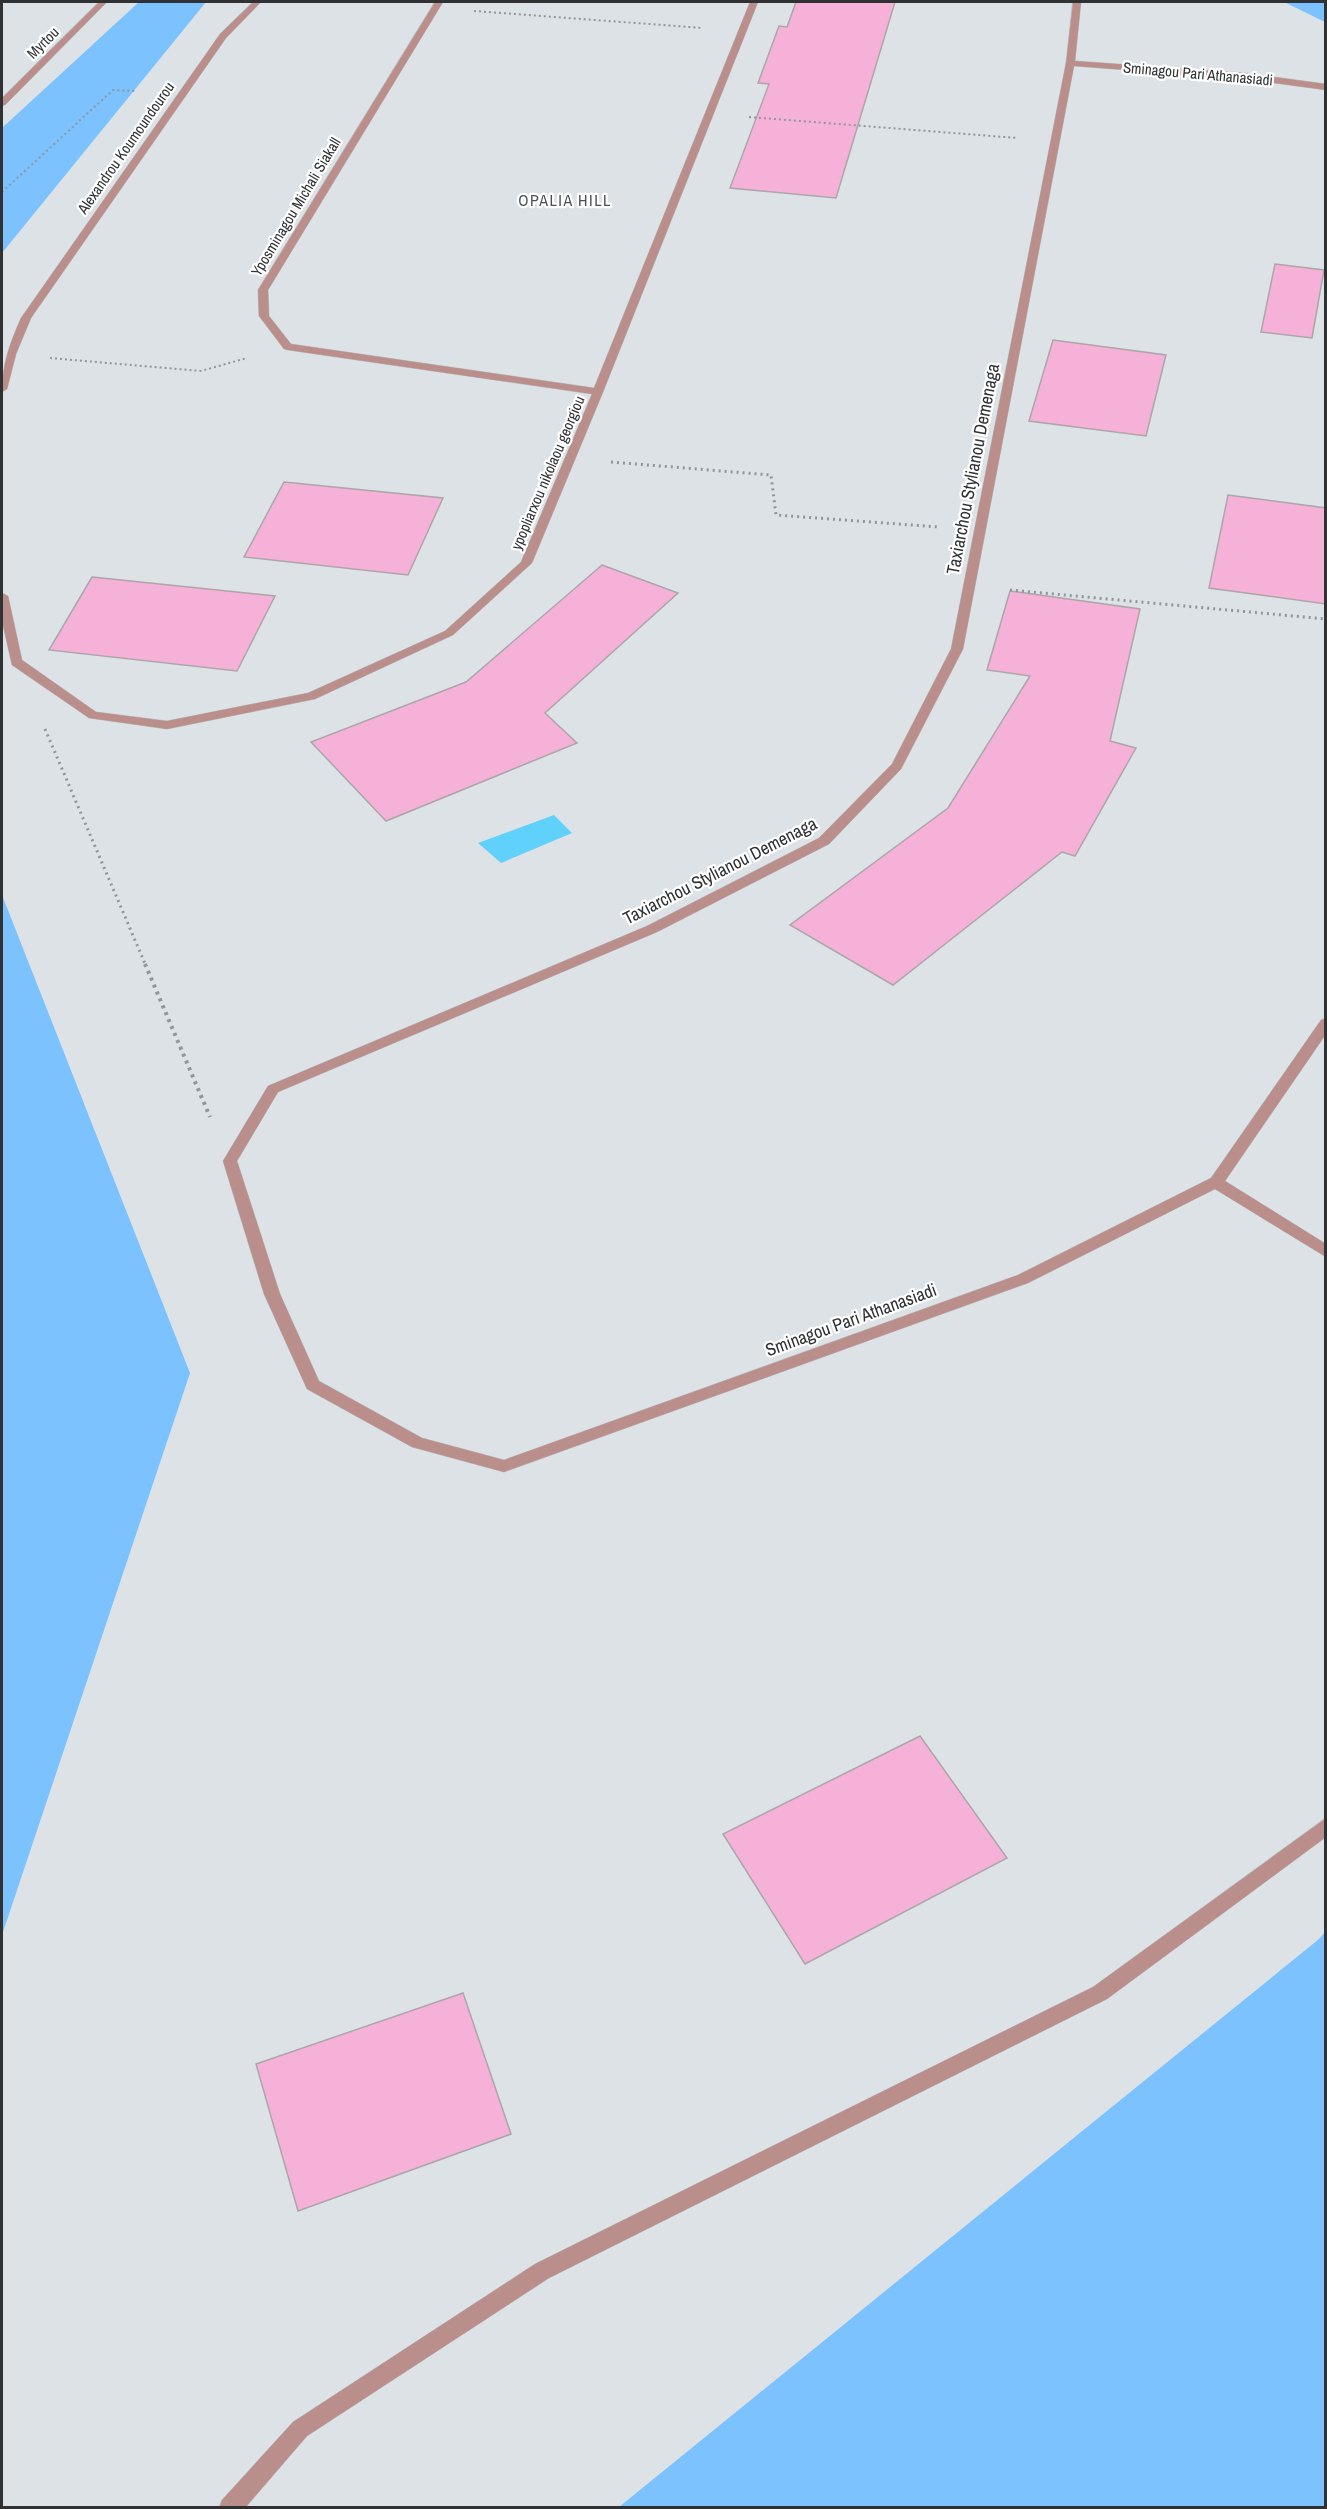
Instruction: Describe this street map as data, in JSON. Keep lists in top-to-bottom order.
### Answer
{
  "streets": {
    "street": [
      "Myrtou",
      "Sminagou Pari Athanasiadi",
      "Alexandrou Koumoundourou",
      "Yposminagou Michali Siakall",
      "Taxiarchou Stylianou Demenaga",
      "ypopliarxou nikolaou georgiou"
    ]
  },
  "crossings": [
    ["Sminagou Pari Athanasiadi", "Taxiarchou Stylianou Demenaga"]
  ],
  "districts": ["OPALIA HILL"]
}
